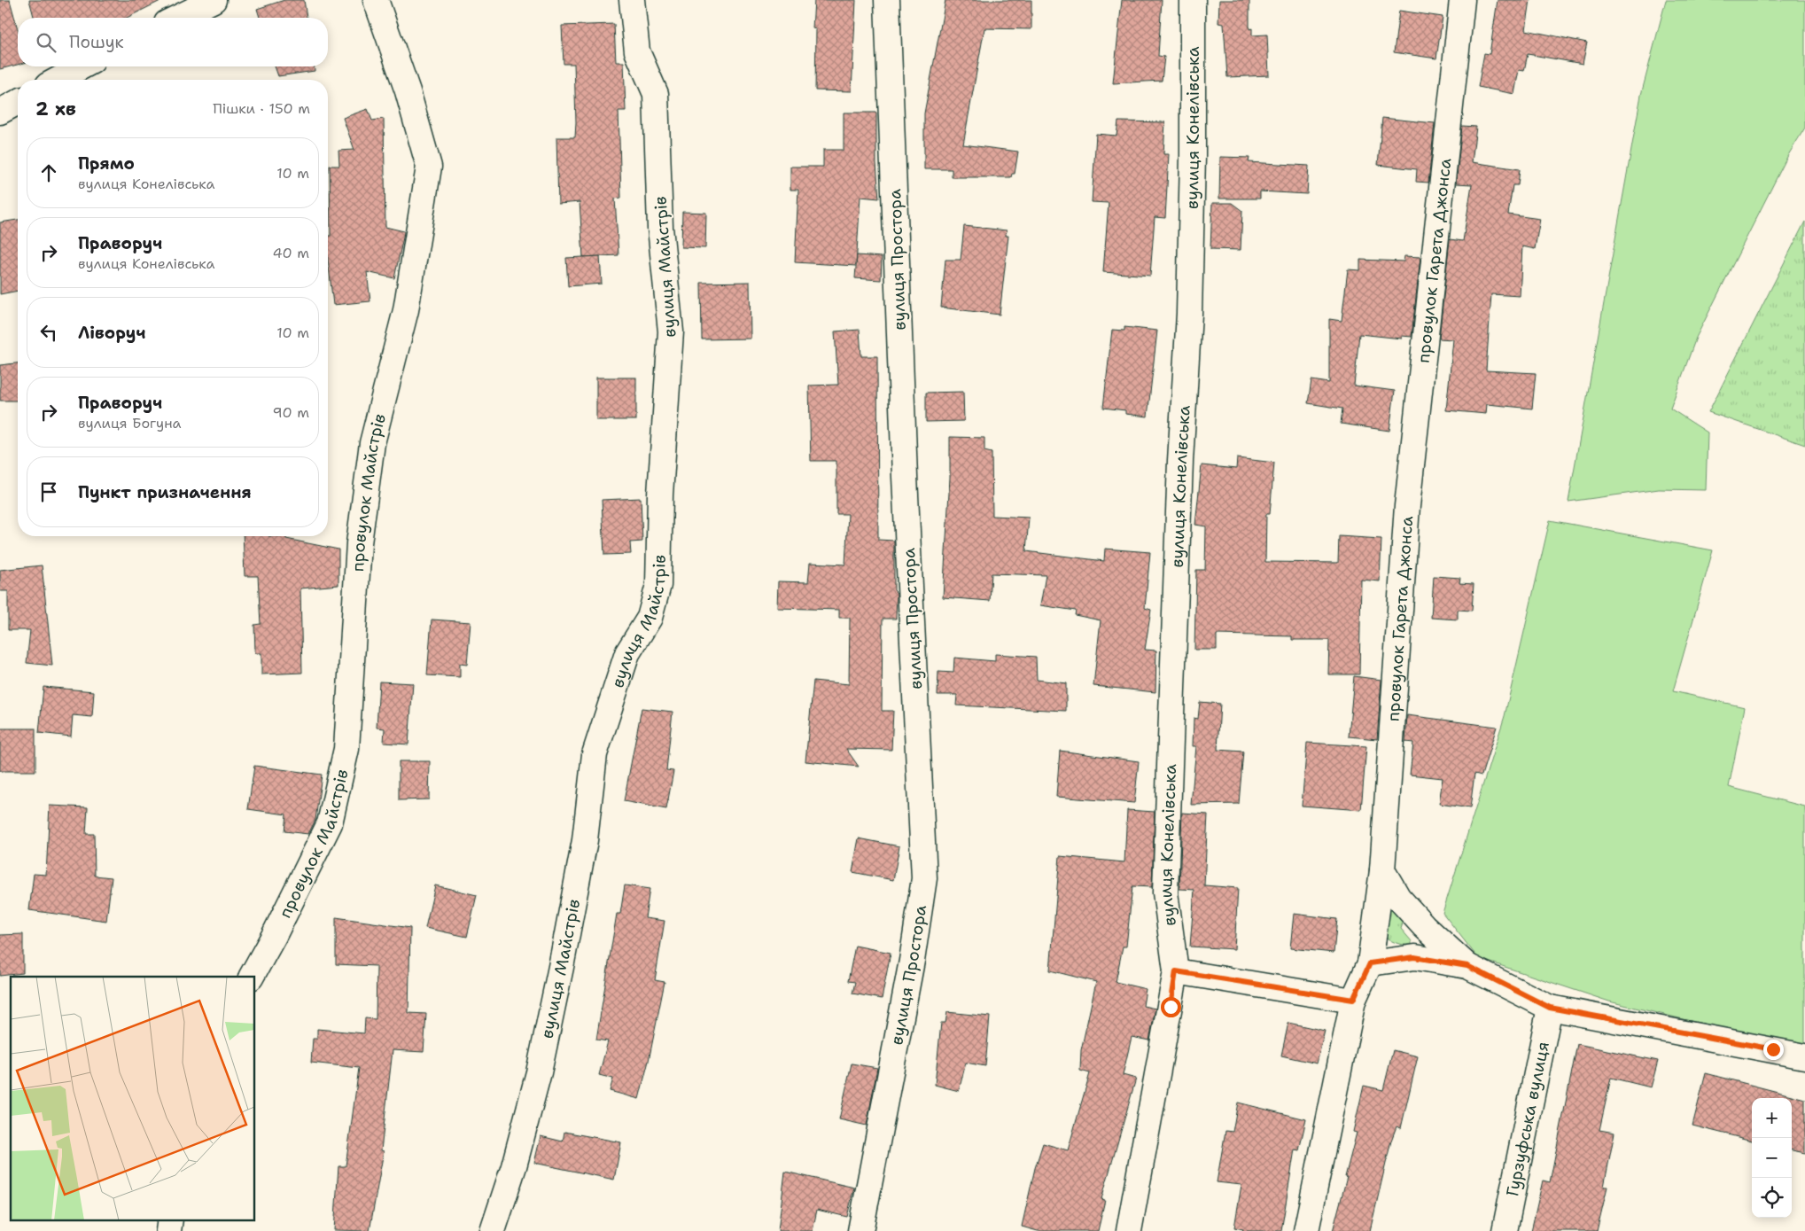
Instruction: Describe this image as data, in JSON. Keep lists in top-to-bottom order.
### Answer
{
  "streets": {
    "street": [
      "вулиця Конелівська",
      "вулиця Простора",
      "провулок Гарета Джонса",
      "вулиця Майстрів",
      "провулок Майстрів",
      "Гурзуфська вулиця"
    ]
  },
  "page": {
    "search": "Пошук",
    "heading": ["2 хв", "Пішки · 150 m"],
    "list": [
      ["Прямо", "вулиця Конелівська", "10 m"],
      ["Праворуч", "вулиця Конелівська", "40 m"],
      ["Ліворуч", "10 m"],
      ["Праворуч", "вулиця Богуна", "90 m"],
      "Пункт призначення"
    ],
    "map_buttons": ["+", "−"]
  }
}
